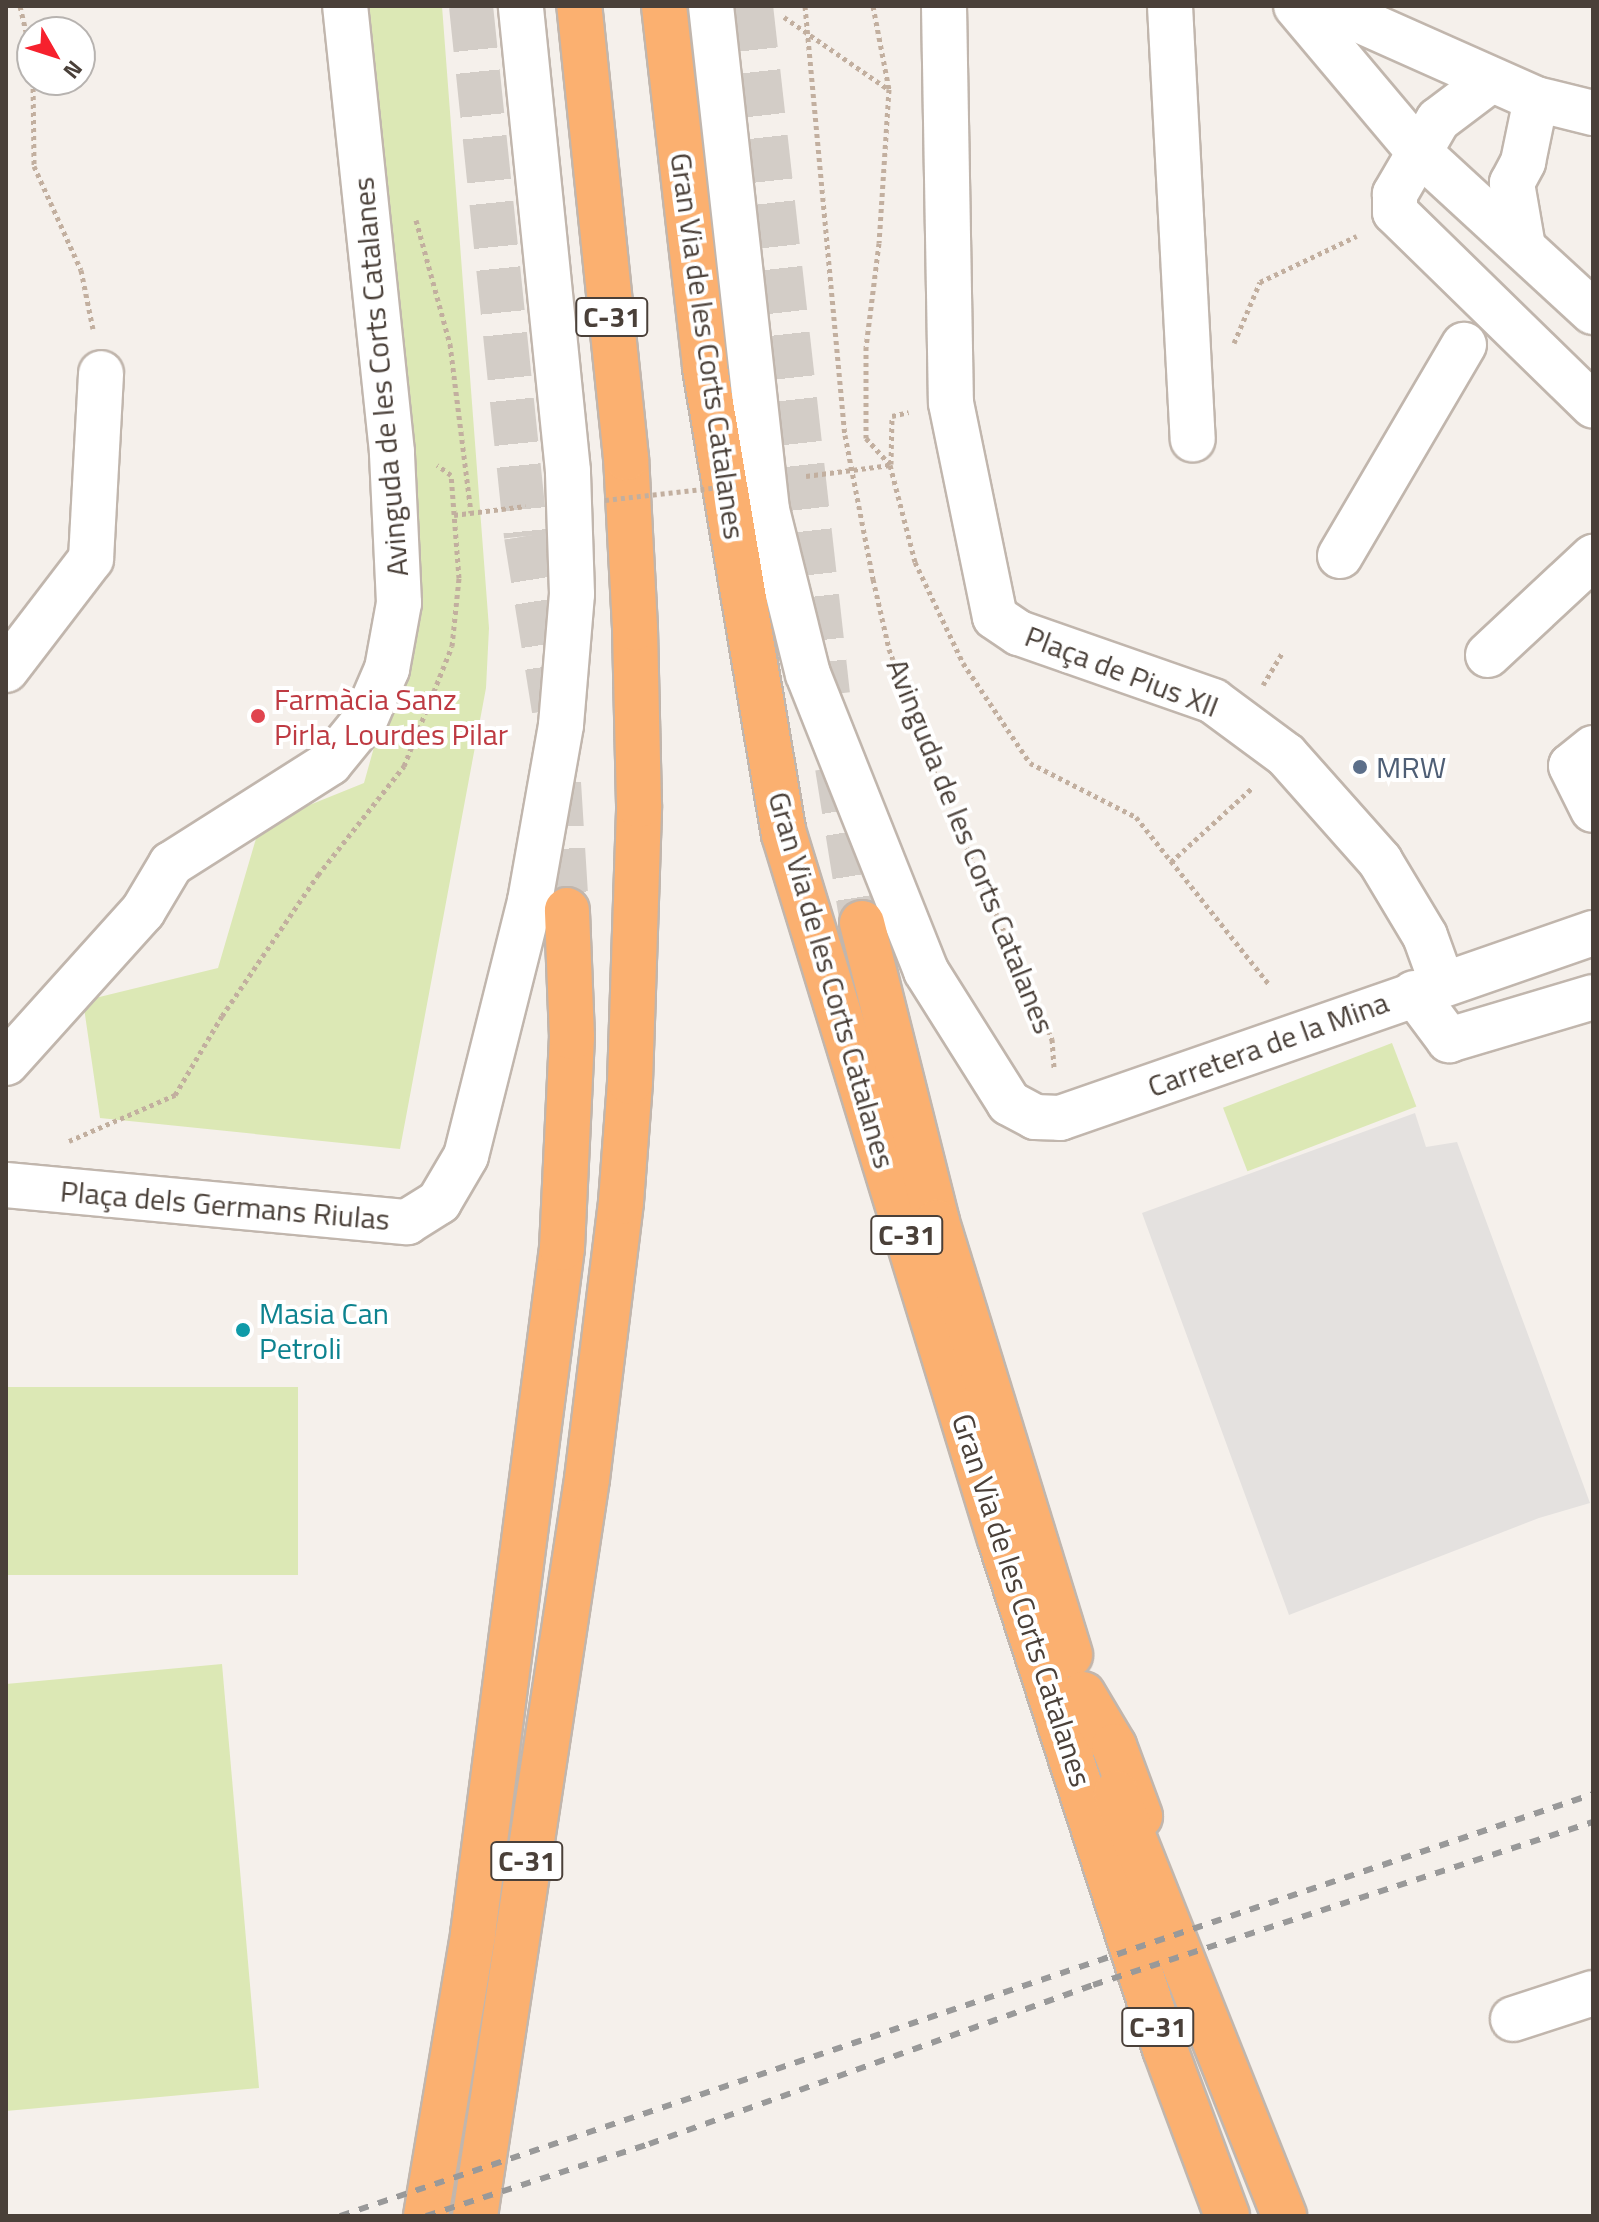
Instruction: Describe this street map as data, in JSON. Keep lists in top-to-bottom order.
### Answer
{
  "streets": {
    "highway": ["C-31", "Gran Via de les Corts Catalanes"],
    "street": [
      "Avinguda de les Corts Catalanes",
      "Plaça de Pius XII",
      "Carretera de la Mina",
      "Plaça dels Germans Riulas"
    ]
  },
  "crossings": [
    ["Plaça de Pius XII", "Carretera de la Mina"]
  ],
  "places": ["Farmàcia Sanz Pirla, Lourdes Pilar", "MRW", "Masia Can Petroli"],
  "north": "bottom right"
}
